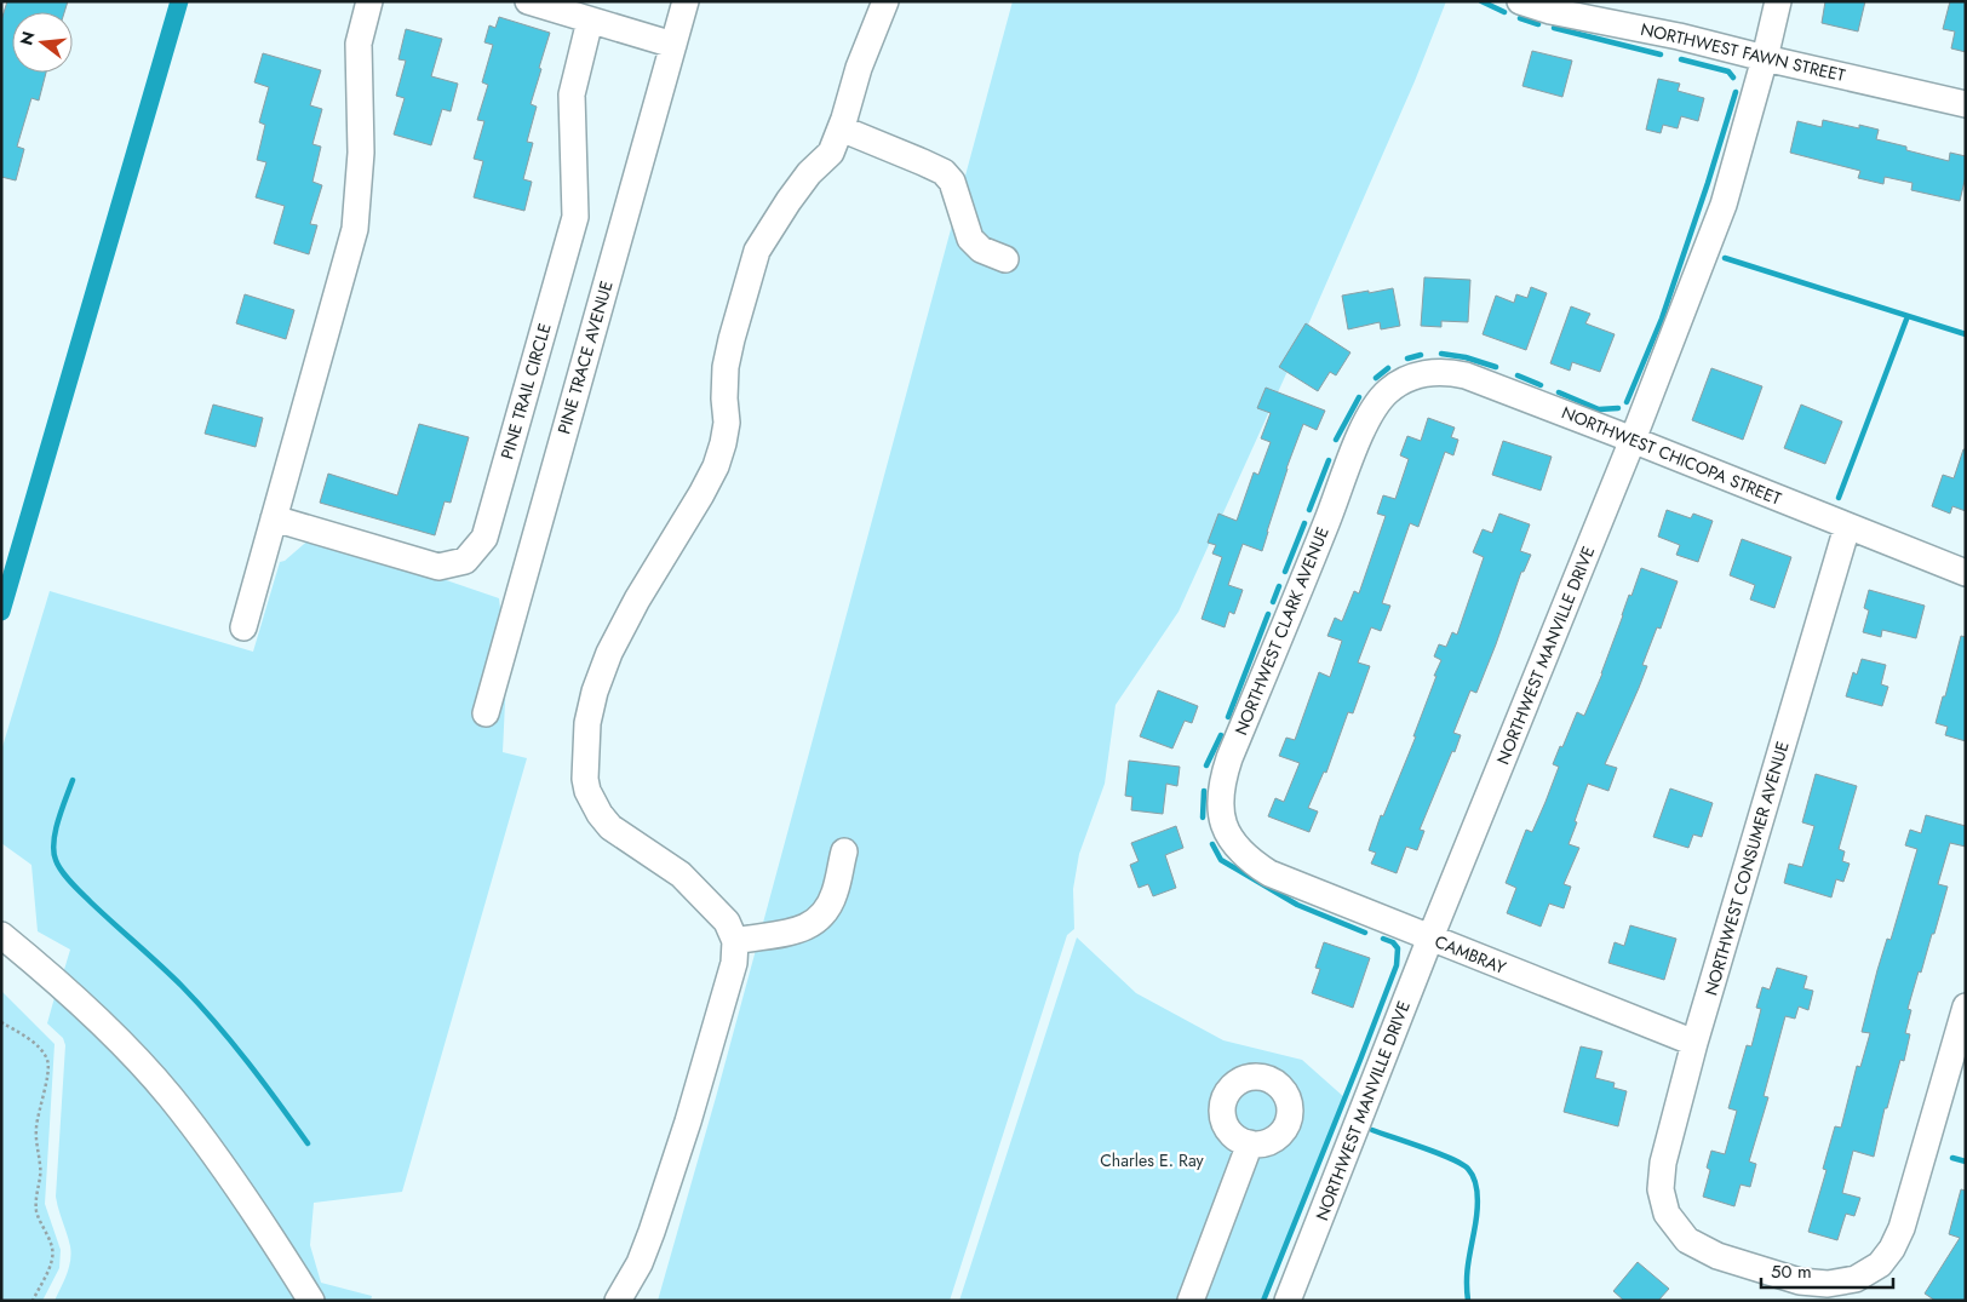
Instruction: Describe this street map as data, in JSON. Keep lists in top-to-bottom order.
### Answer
{
  "streets": {
    "street": [
      "NORTHWEST FAWN STREET",
      "PINE TRACE AVENUE",
      "PINE TRAIL CIRCLE",
      "NORTHWEST CHICOPA STREET",
      "NORTHWEST CLARK AVENUE",
      "NORTHWEST MANVILLE DRIVE",
      "NORTHWEST CONSUMER AVENUE",
      "CAMBRAY"
    ]
  },
  "crossings": [
    ["NORTHWEST FAWN STREET", "NORTHWEST MANVILLE DRIVE"],
    ["NORTHWEST CHICOPA STREET", "NORTHWEST CLARK AVENUE"],
    ["NORTHWEST CHICOPA STREET", "NORTHWEST MANVILLE DRIVE"],
    ["NORTHWEST CHICOPA STREET", "NORTHWEST CONSUMER AVENUE"],
    ["NORTHWEST CLARK AVENUE", "CAMBRAY"],
    ["NORTHWEST MANVILLE DRIVE", "CAMBRAY"],
    ["NORTHWEST CONSUMER AVENUE", "CAMBRAY"]
  ],
  "parks": ["Charles E. Ray"],
  "scale_bar": "50 m",
  "north": "left"
}
